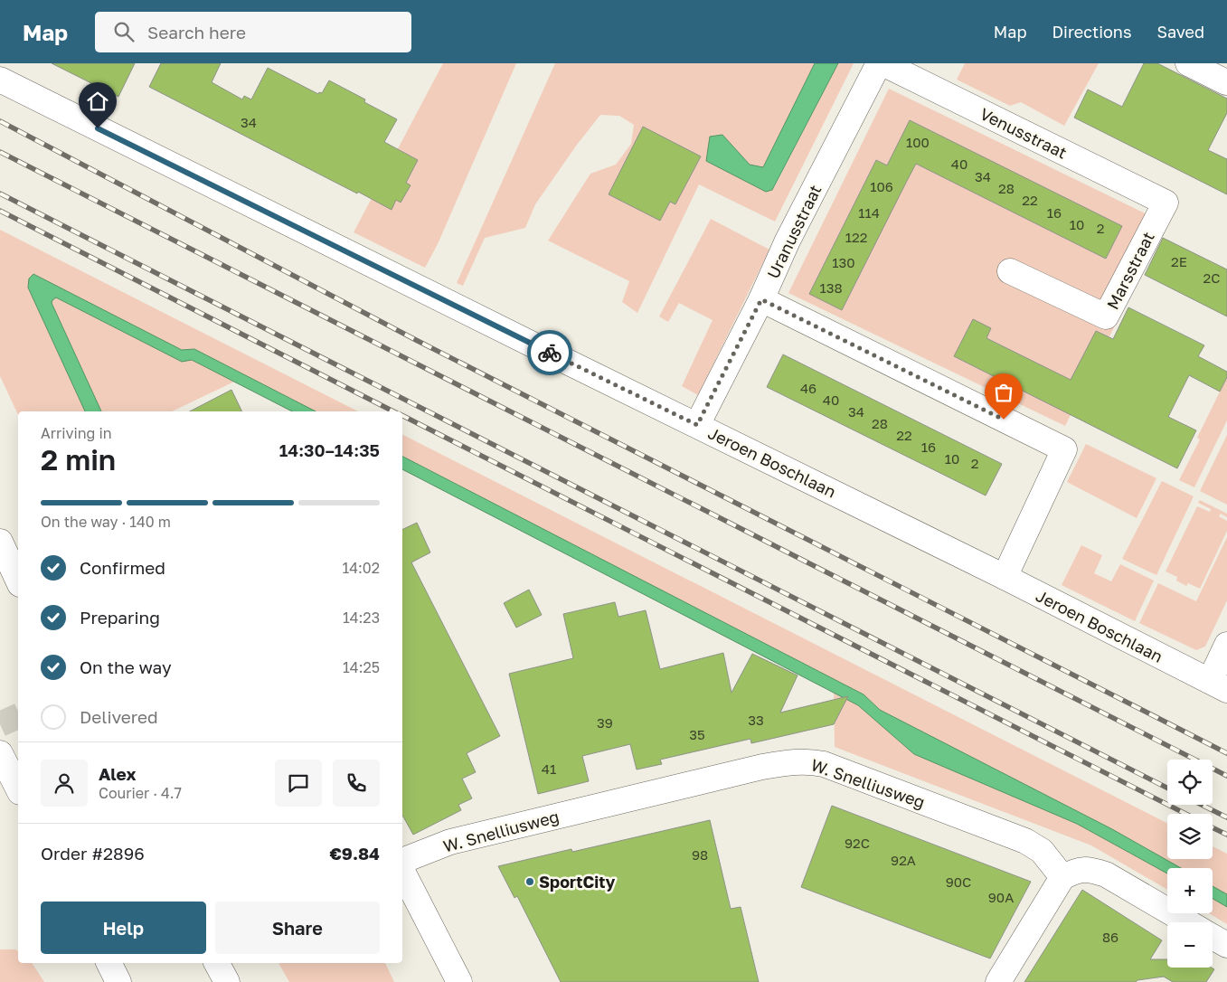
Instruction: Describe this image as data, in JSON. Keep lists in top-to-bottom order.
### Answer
{
  "streets": {
    "main road": [
      "Venusstraat",
      "Uranusstraat",
      "Marsstraat",
      "Jeroen Boschlaan",
      "W. Snelliusweg"
    ]
  },
  "crossings": [
    ["Venusstraat", "Marsstraat"],
    ["Uranusstraat", "Jeroen Boschlaan"]
  ],
  "places": ["SportCity"],
  "house_numbers": [
    "34",
    "100",
    "40",
    "34",
    "106",
    "28",
    "22",
    "114",
    "16",
    "10",
    "2",
    "122",
    "2E",
    "130",
    "2C",
    "138",
    "46",
    "40",
    "34",
    "28",
    "22",
    "16",
    "10",
    "2",
    "33",
    "39",
    "35",
    "41",
    "92C",
    "98",
    "92A",
    "90C",
    "90A",
    "86"
  ],
  "page": {
    "header": "Map",
    "search": "Search here",
    "nav": ["Map", "Directions", "Saved"],
    "heading": ["2 min", "Arriving in", "14:30–14:35"],
    "panel": [
      "Alex",
      "Courier · 4.7",
      "Order #2896",
      "€9.84"
    ],
    "bar": "On the way · 140 m",
    "list": [
      ["Confirmed", "14:02"],
      ["Preparing", "14:23"],
      ["On the way", "14:25"],
      "Delivered"
    ],
    "map_buttons": ["+", "−"],
    "buttons": ["Help", "Share"]
  }
}
